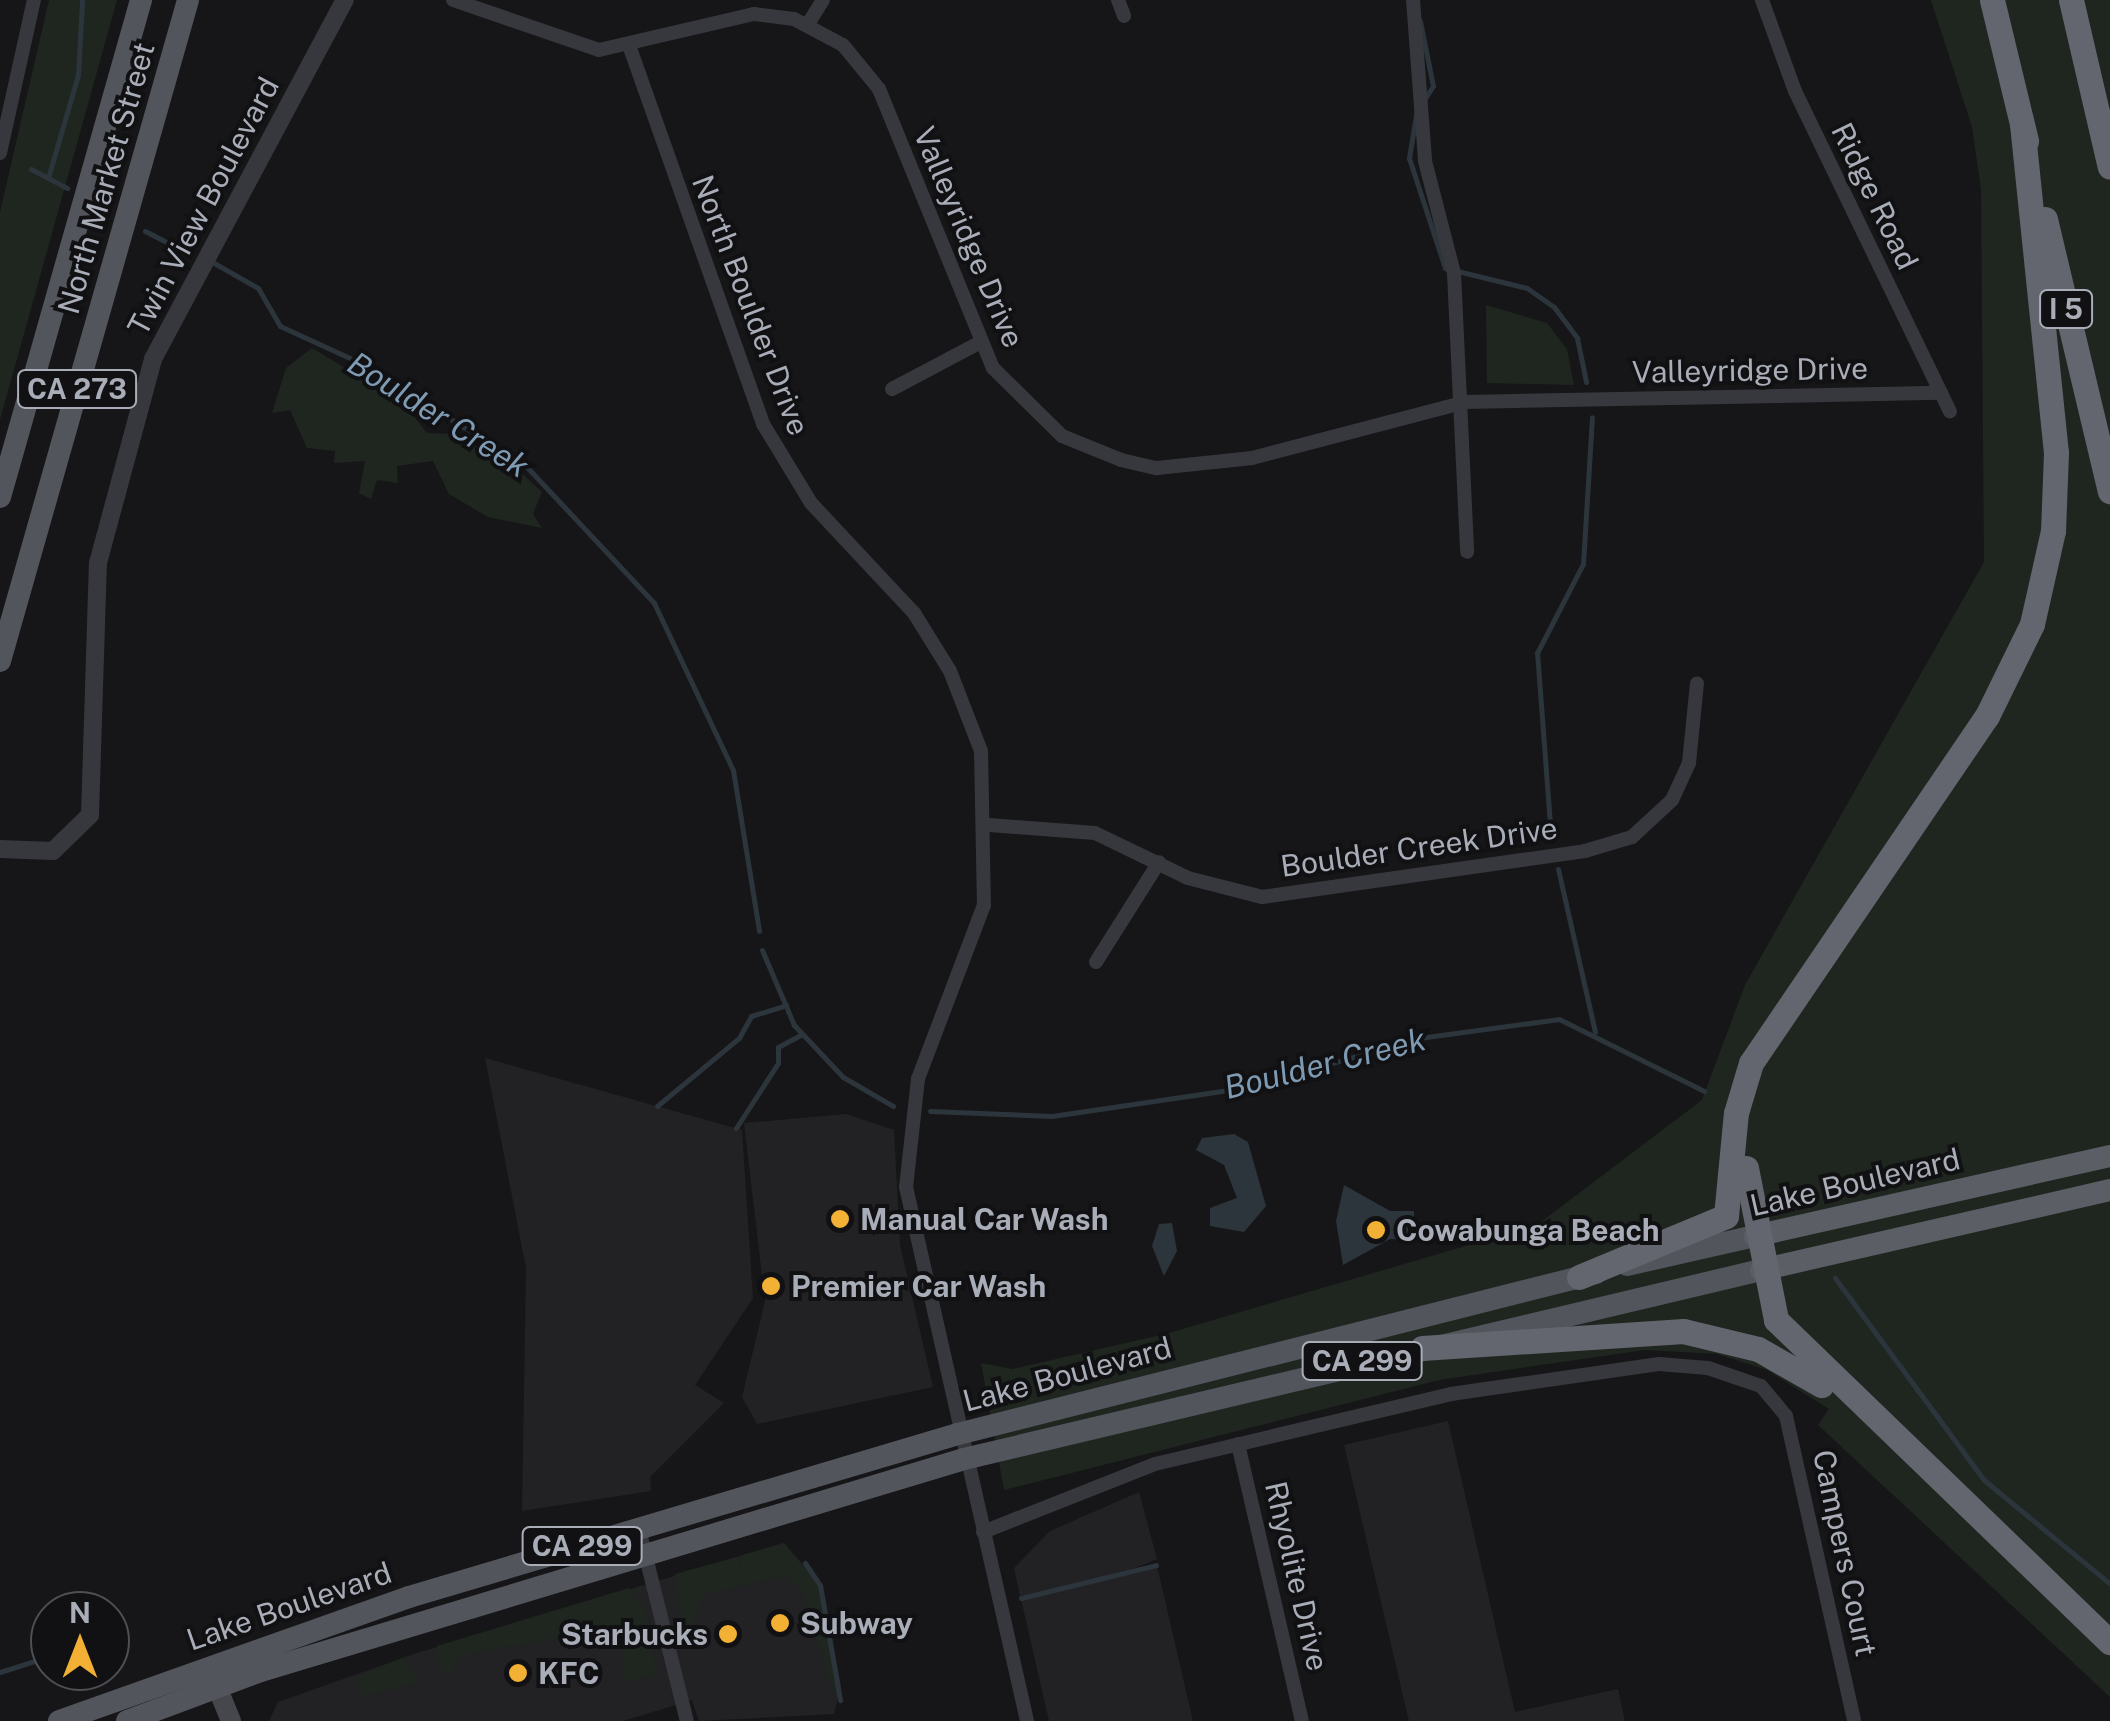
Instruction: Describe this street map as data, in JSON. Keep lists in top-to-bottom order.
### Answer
{
  "streets": {
    "highway": ["I 5", "Lake Boulevard", "CA 299"],
    "main road": ["North Market Street", "CA 273"],
    "street": [
      "Ridge Road",
      "Twin View Boulevard",
      "Valleyridge Drive",
      "North Boulder Drive",
      "Boulder Creek Drive",
      "Campers Court",
      "Rhyolite Drive"
    ]
  },
  "crossings": [
    ["Ridge Road", "Valleyridge Drive"],
    ["Valleyridge Drive", "North Boulder Drive"],
    ["North Boulder Drive", "Boulder Creek Drive"],
    ["North Boulder Drive", "Lake Boulevard"],
    ["Campers Court", "Rhyolite Drive"]
  ],
  "water": ["Boulder Creek"],
  "places": [
    "Manual Car Wash",
    "Cowabunga Beach",
    "Premier Car Wash",
    "Subway",
    "Starbucks",
    "KFC"
  ],
  "north": "top"
}
